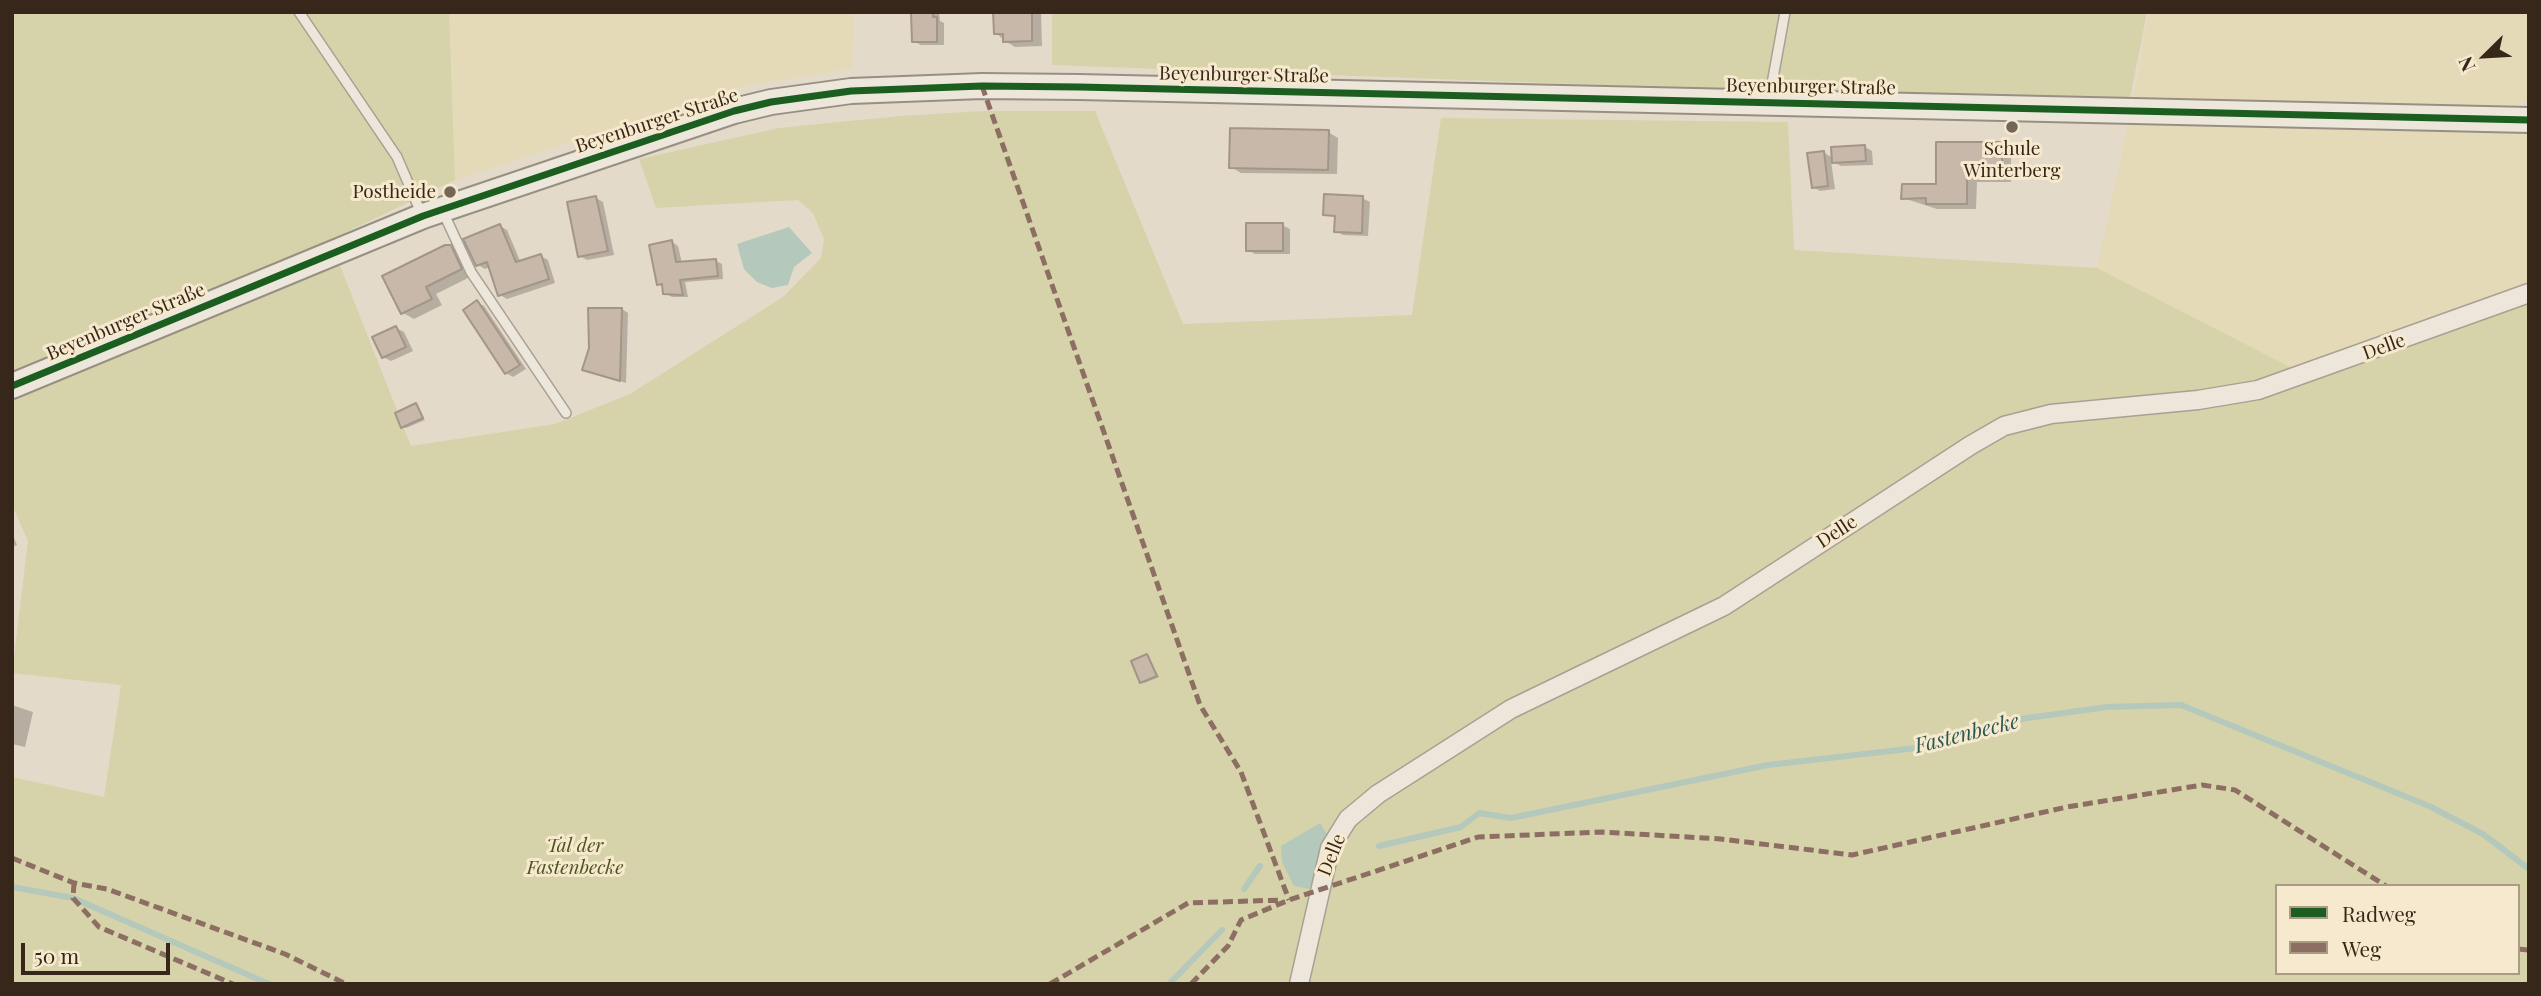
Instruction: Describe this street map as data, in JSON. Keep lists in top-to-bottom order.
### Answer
{
  "streets": {
    "main road": ["Beyenburger Straße"],
    "street": ["Delle"]
  },
  "water": ["Fastenbecke"],
  "parks": ["Tal der Fastenbecke"],
  "places": ["Schule Winterberg", "Postheide"],
  "legend": ["Radweg", "Weg"],
  "scale_bar": "50 m",
  "north": "bottom left"
}
